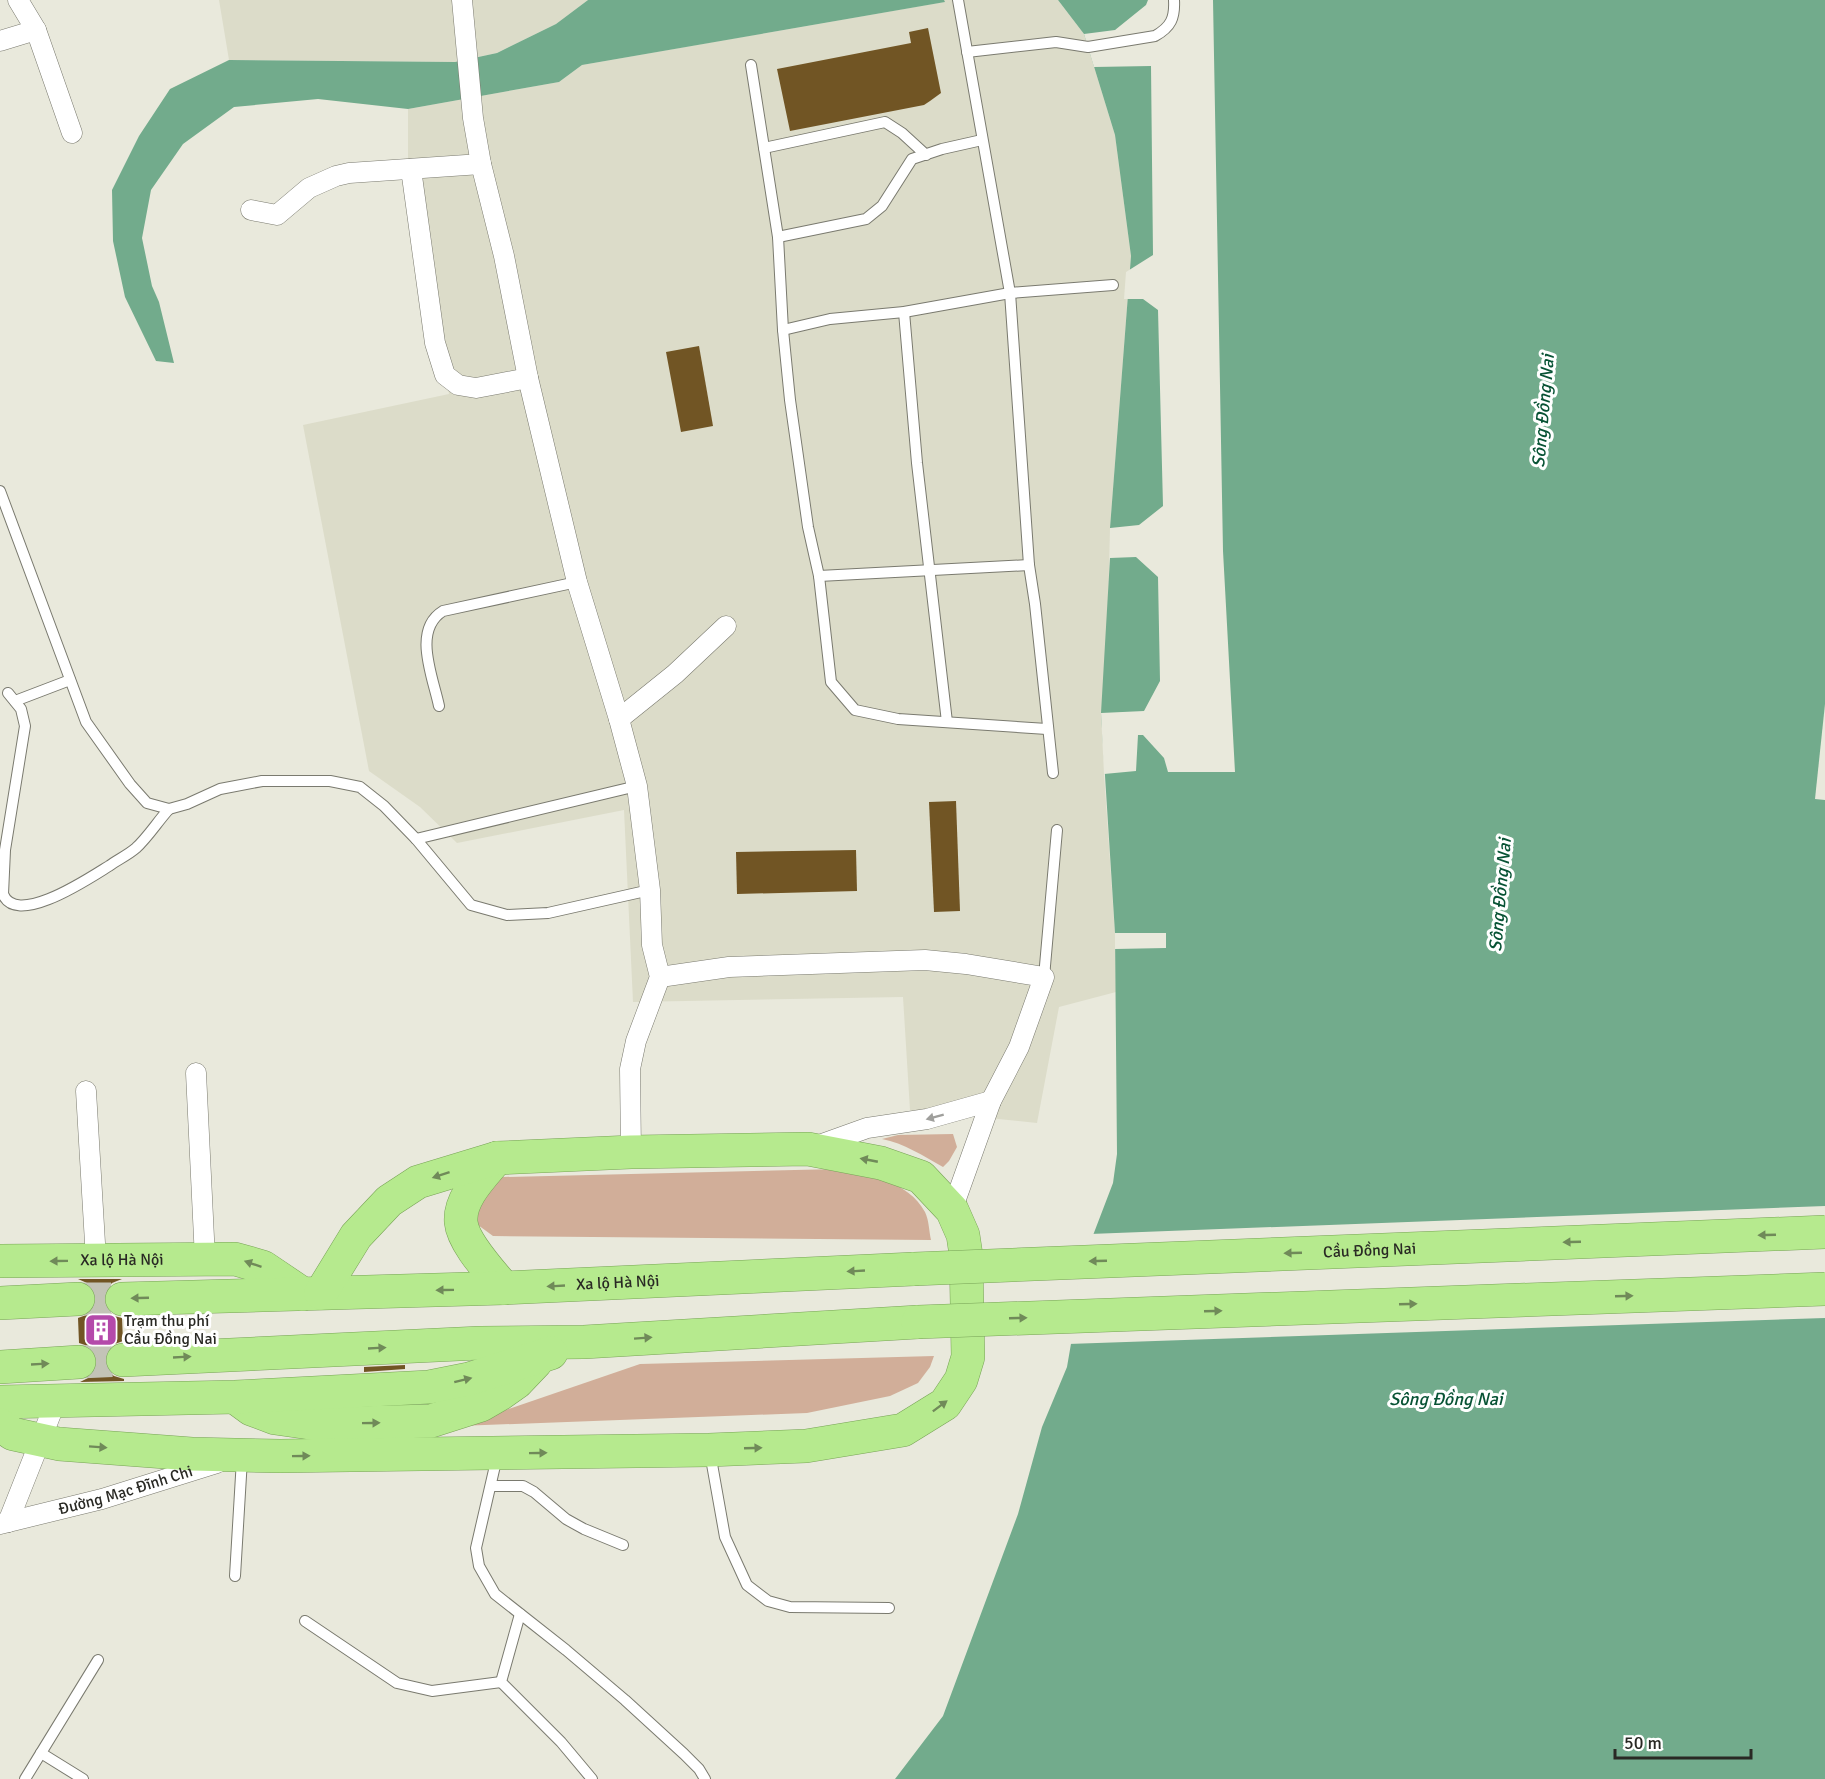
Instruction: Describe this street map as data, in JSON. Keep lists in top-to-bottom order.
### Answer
{
  "streets": {
    "highway": ["Cầu Đồng Nai", "Xa lộ Hà Nội"],
    "street": ["Đường Mạc Đĩnh Chi"]
  },
  "crossings": [
    ["Cầu Đồng Nai", "Xa lộ Hà Nội"]
  ],
  "water": ["Sông Đồng Nai"],
  "places": {
    "building": ["Trạm thu phí Cầu Đồng Nai"]
  },
  "scale_bar": "50 m"
}
